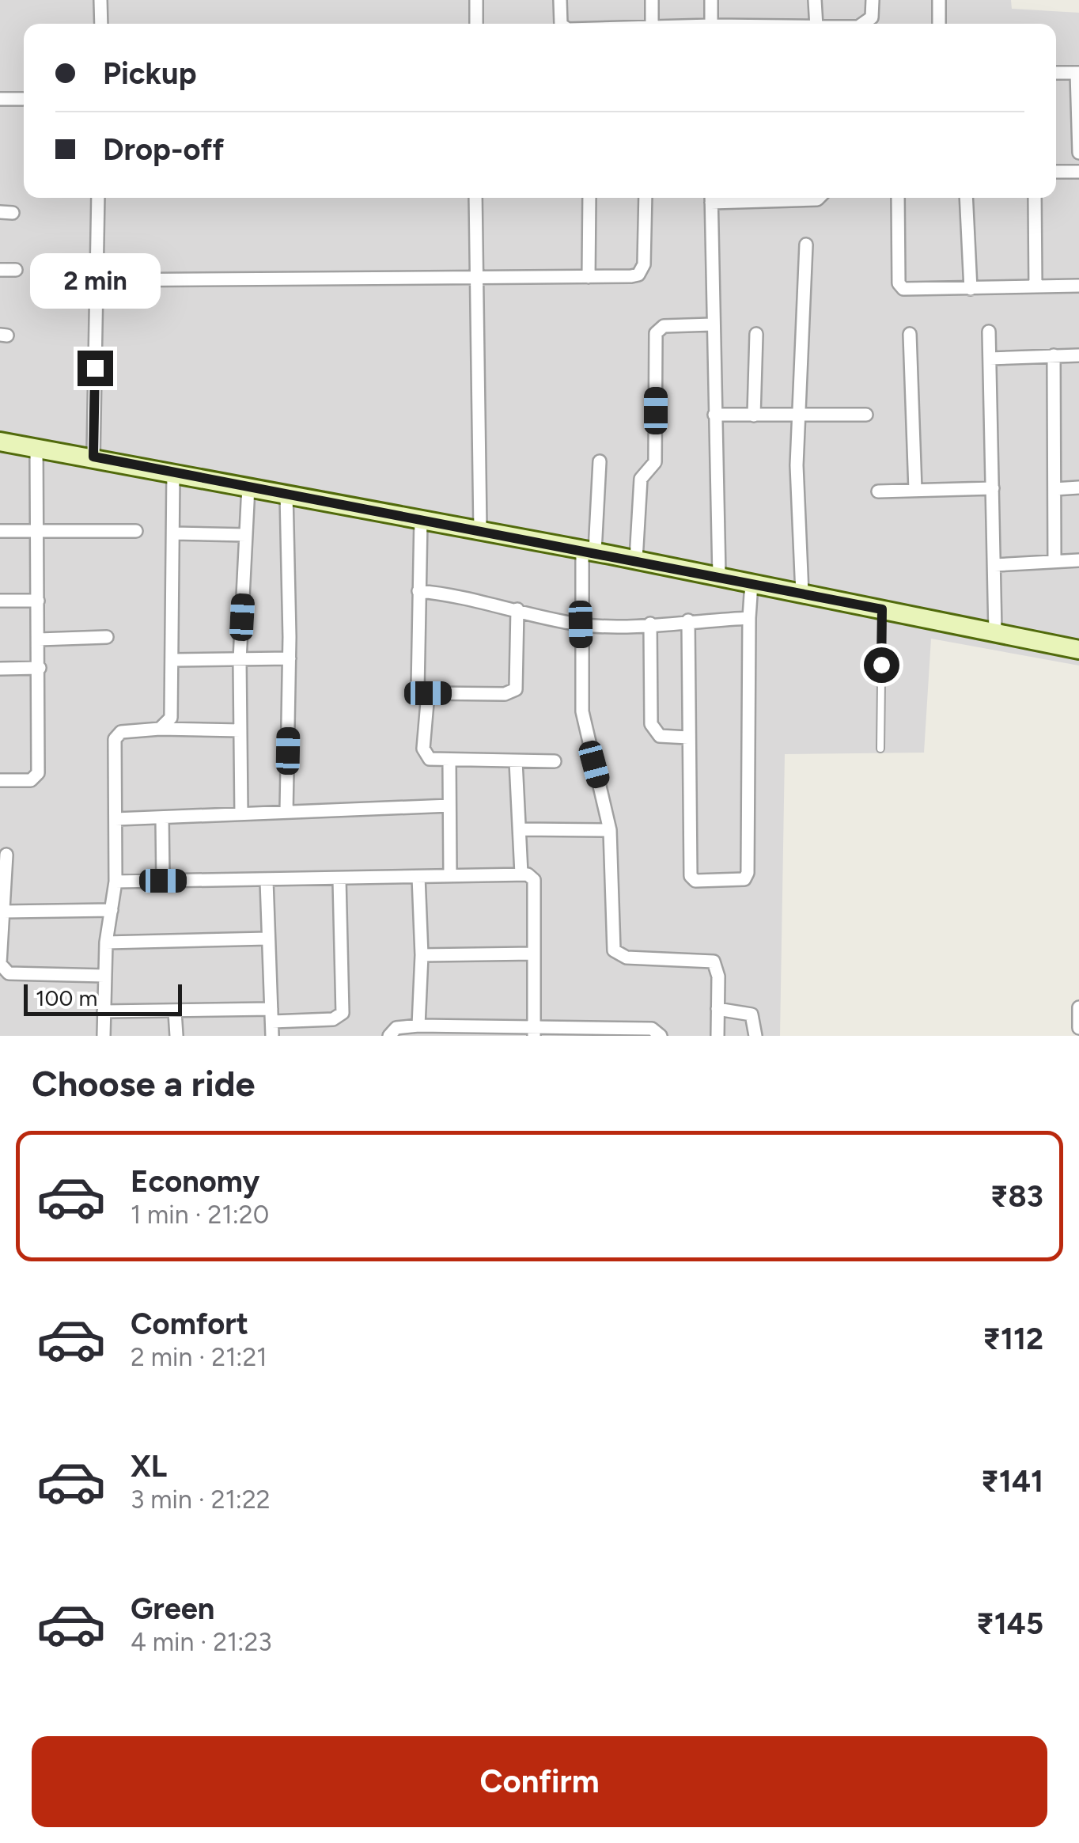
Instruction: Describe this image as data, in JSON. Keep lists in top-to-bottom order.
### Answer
{
  "scale_bar": "100 m",
  "page": {
    "banner": ["Pickup", "Drop-off"],
    "bubble": "2 min",
    "scale": "100 m",
    "heading": "Choose a ride",
    "list": [
      {
        "name": "Economy",
        "note": "1 min · 21:20",
        "value": "₹83"
      },
      {
        "name": "Comfort",
        "note": "2 min · 21:21",
        "value": "₹112"
      },
      {
        "name": "XL",
        "note": "3 min · 21:22",
        "value": "₹141"
      },
      {
        "name": "Green",
        "note": "4 min · 21:23",
        "value": "₹145"
      }
    ],
    "buttons": "Confirm"
  }
}
